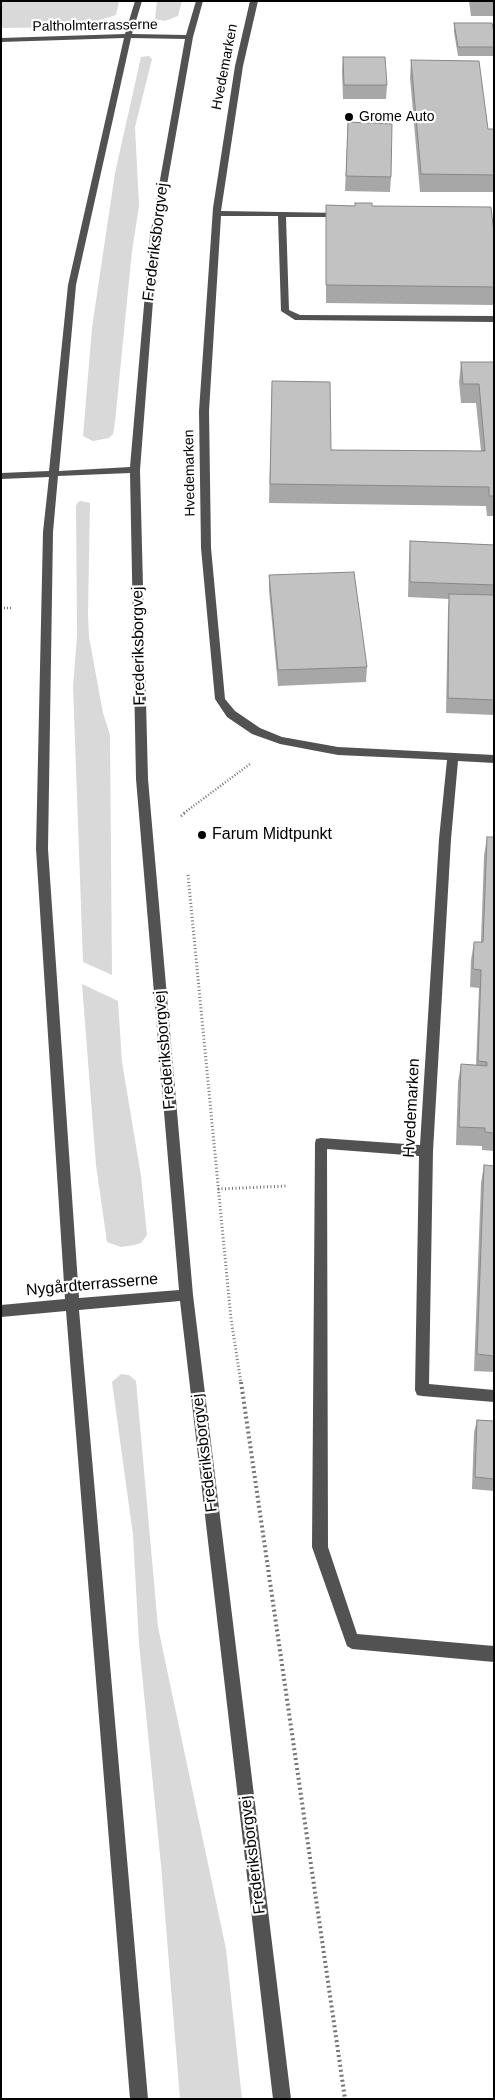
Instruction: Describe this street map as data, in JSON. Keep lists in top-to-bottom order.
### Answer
{
  "streets": {
    "street": [
      "Paltholmterrasserne",
      "Hvedemarken",
      "Frederiksborgvej",
      "Nygårdterrasserne"
    ]
  },
  "crossings": [
    ["Paltholmterrasserne", "Frederiksborgvej"],
    ["Frederiksborgvej", "Nygårdterrasserne"]
  ],
  "places": ["Grome Auto", "Farum Midtpunkt"]
}
